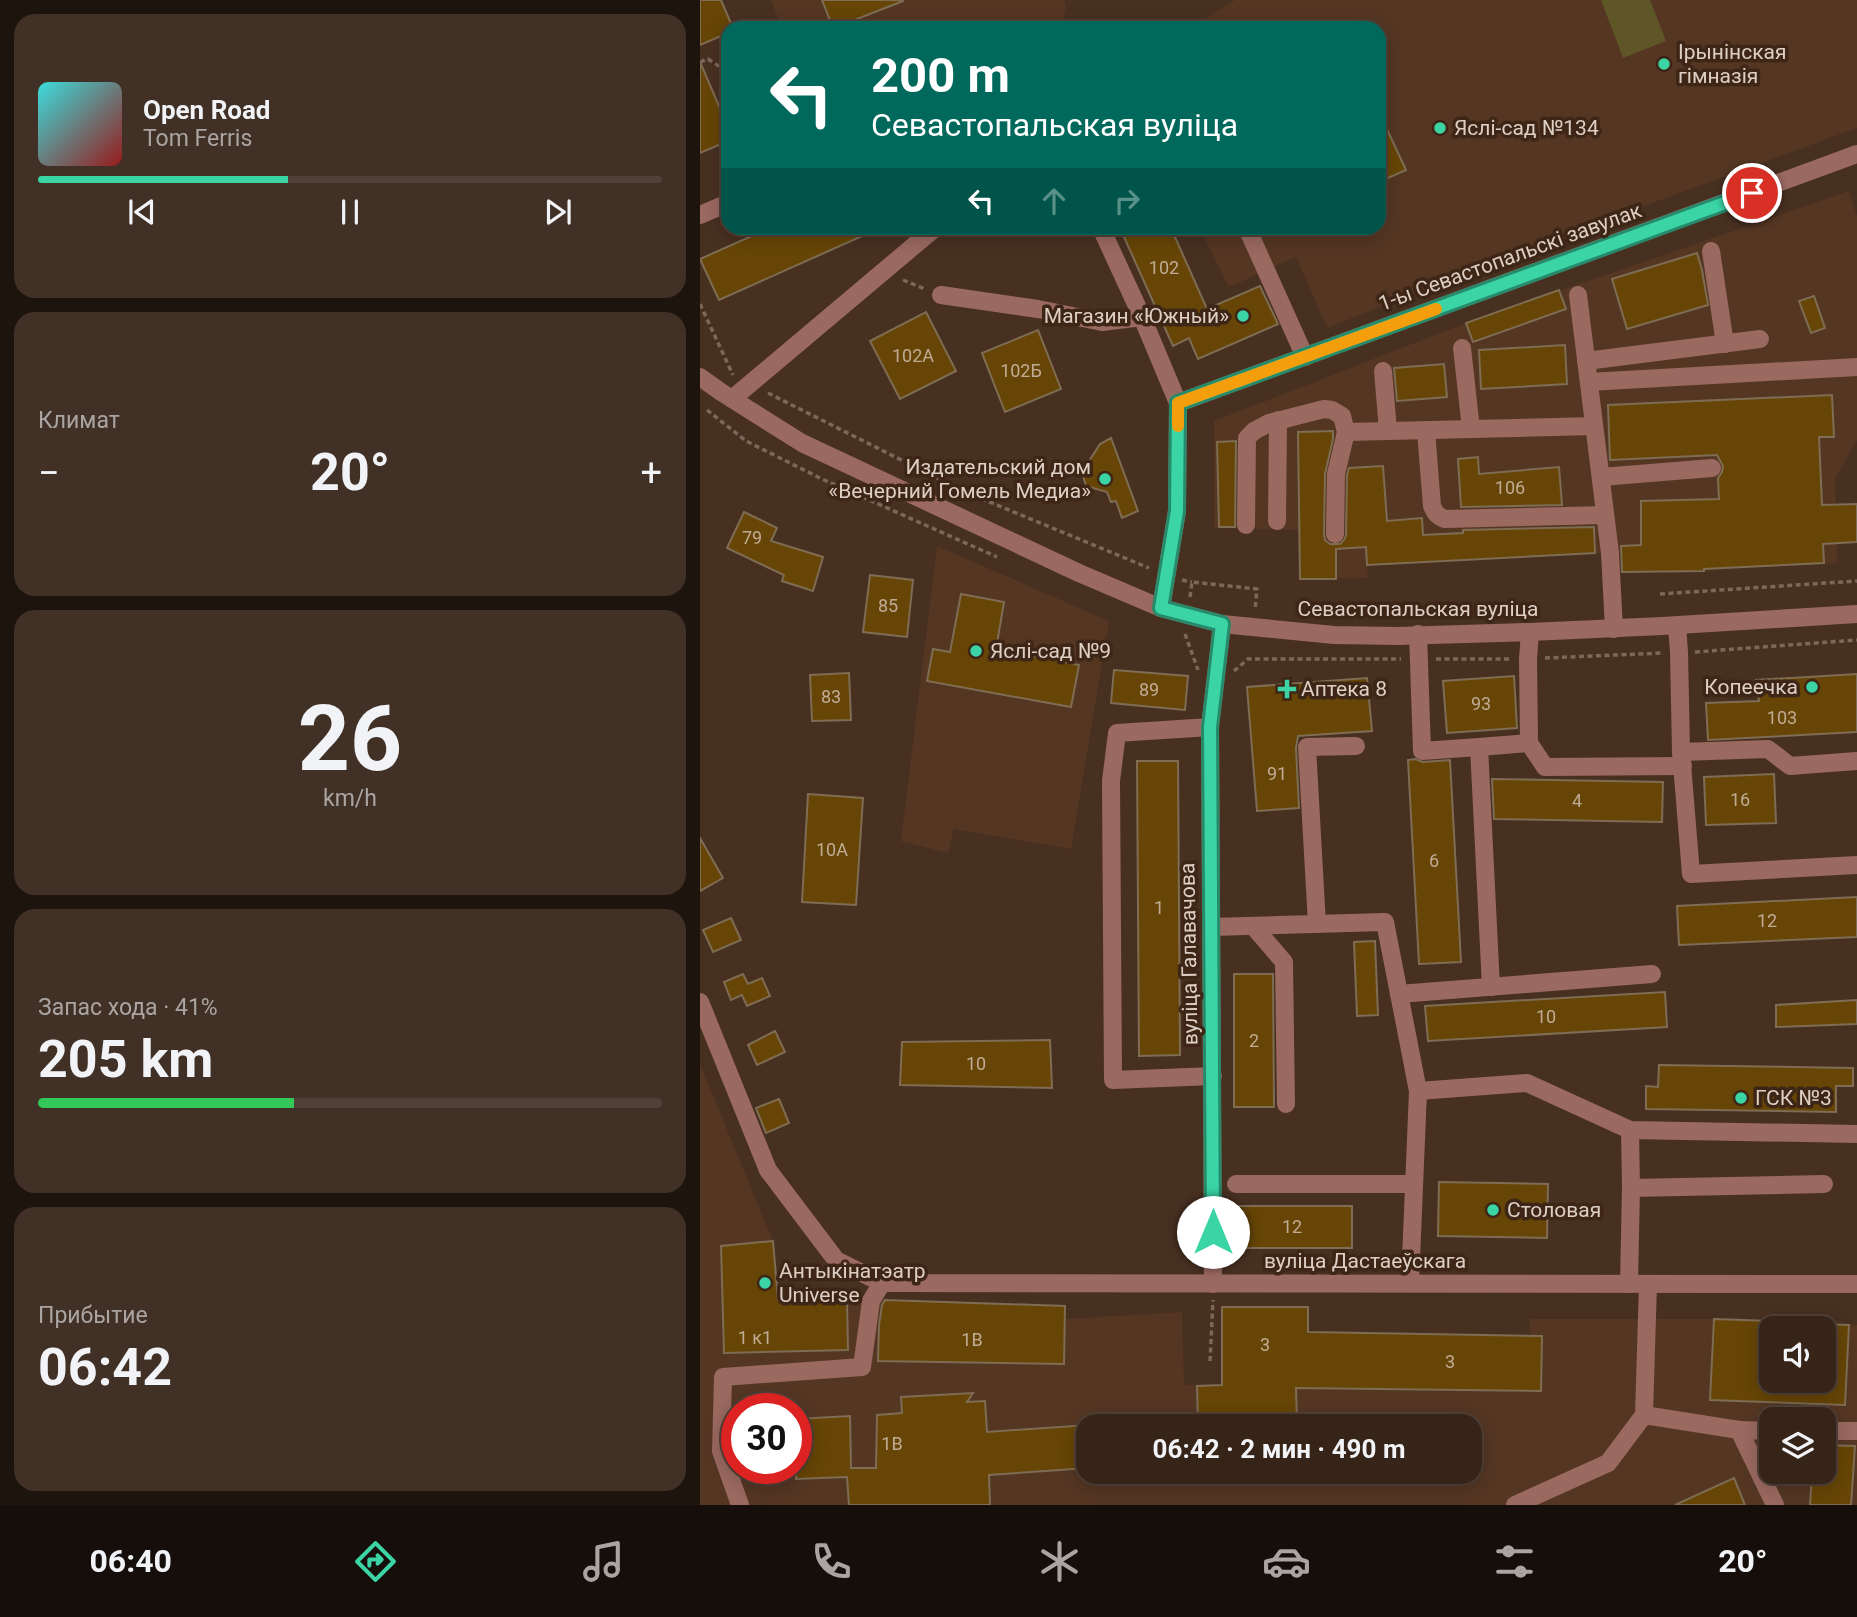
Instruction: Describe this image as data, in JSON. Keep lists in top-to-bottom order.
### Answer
{
  "streets": {
    "street": [
      "1-ы Севастопальскі завулак",
      "Севастопальская вуліца",
      "вуліца Галавачова",
      "вуліца Дастаеўскага"
    ]
  },
  "crossings": [
    ["Севастопальская вуліца", "вуліца Галавачова"],
    ["вуліца Галавачова", "вуліца Дастаеўскага"]
  ],
  "places": {
    "other": [
      "Ірынінская гімназія",
      "Яслі-сад №134",
      "Магазин «Южный»",
      "Издательский дом «Вечерний Гомель Медиа»",
      "Яслі-сад №9",
      "Копеечка",
      "ГСК №3",
      "Столовая",
      "Антыкінатэатр Universe"
    ],
    "health": ["Аптека 8"]
  },
  "house_numbers": [
    "102",
    "102А",
    "102Б",
    "106",
    "79",
    "85",
    "89",
    "83",
    "93",
    "103",
    "91",
    "16",
    "4",
    "10А",
    "6",
    "1",
    "12",
    "10",
    "2",
    "10",
    "12",
    "1 к1",
    "1В",
    "3",
    "3",
    "1В"
  ],
  "page": {
    "turn": ["200 m", "Севастопальская вуліца"],
    "song": ["Open Road", "Tom Ferris"],
    "tile": [
      "Климат",
      ["26", "km/h"],
      ["Запас хода · 41%", "205 km"],
      ["Прибытие", "06:42"]
    ],
    "heat": ["−", "20°", "+"],
    "limit": "30",
    "trip": "06:42 · 2 мин · 490 m",
    "tabs": ["06:40", "20°"]
  }
}
